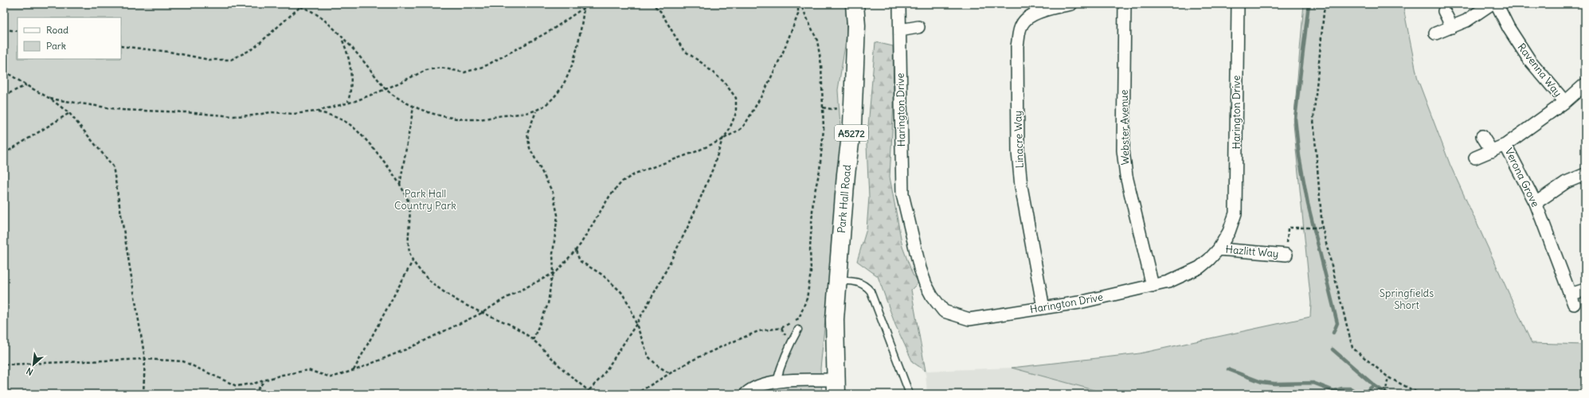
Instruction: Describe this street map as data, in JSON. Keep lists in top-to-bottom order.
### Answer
{
  "streets": {
    "main road": ["A5272", "Park Hall Road"],
    "street": [
      "Ravenna Way",
      "Harington Drive",
      "Webster Avenue",
      "Linacre Way",
      "Verona Grove",
      "Hazlitt Way"
    ]
  },
  "crossings": [
    ["Ravenna Way", "Verona Grove"],
    ["Harington Drive", "Webster Avenue"],
    ["Harington Drive", "Linacre Way"],
    ["Harington Drive", "Hazlitt Way"]
  ],
  "parks": ["Park Hall Country Park", "Springfields Short"],
  "legend": ["Road", "Park"],
  "north": "bottom left"
}
